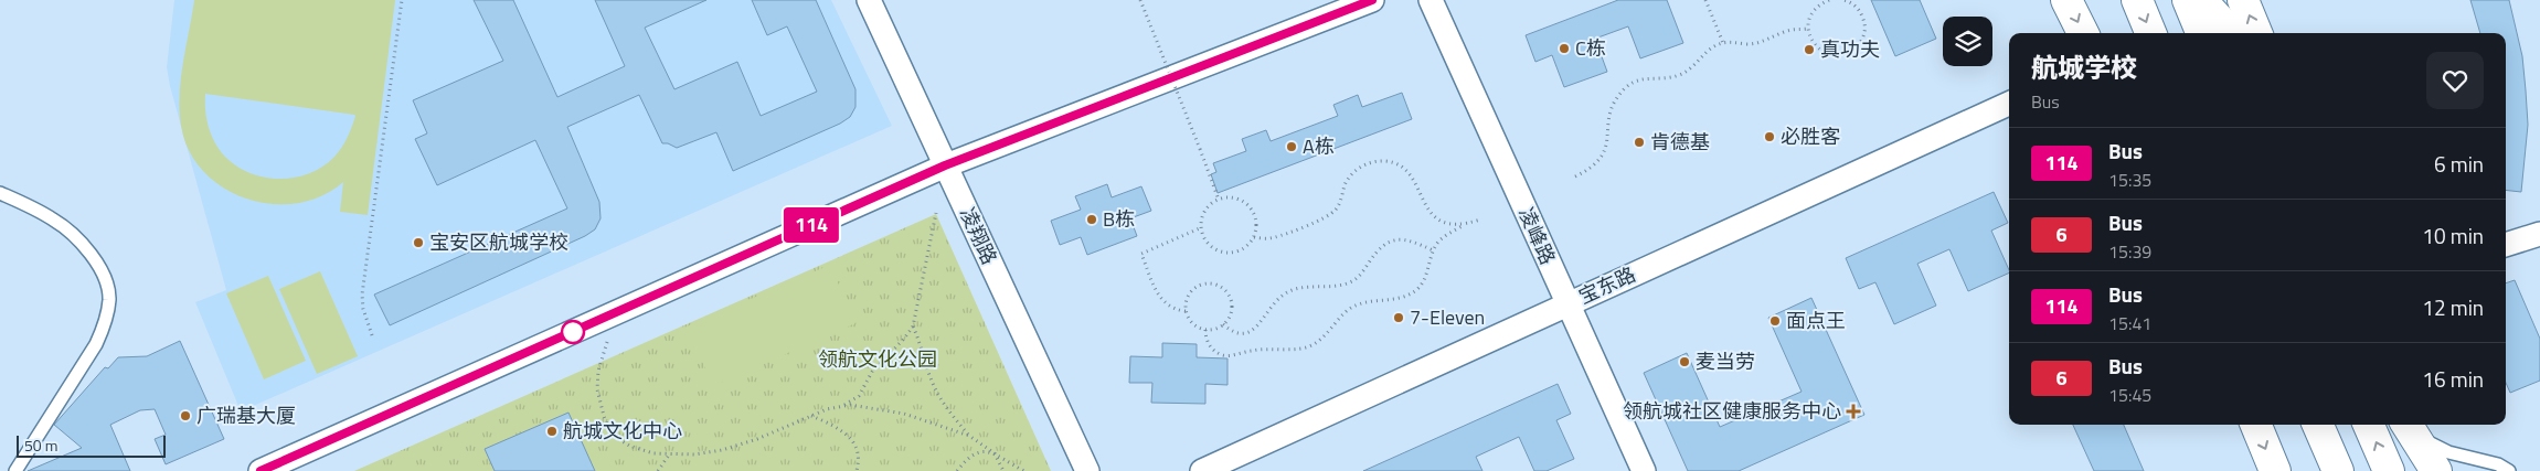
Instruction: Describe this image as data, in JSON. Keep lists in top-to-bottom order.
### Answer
{
  "streets": {
    "street": ["凌翔路", "凌峰路", "宝东路"]
  },
  "crossings": [
    ["凌峰路", "宝东路"]
  ],
  "parks": ["领航文化公园"],
  "places": {
    "other": [
      "C栋",
      "真功夫",
      "必胜客",
      "肯德基",
      "A栋",
      "B栋",
      "宝安区航城学校",
      "7-Eleven",
      "面点王",
      "麦当劳",
      "广瑞基大厦",
      "航城文化中心"
    ],
    "health": ["领航城社区健康服务中心"]
  },
  "lines": ["bus line 114"],
  "scale_bar": "50 m",
  "page": {
    "on_map": "114",
    "heading": ["航城学校", "Bus"],
    "list": [
      {
        "mark": "114",
        "name": "Bus",
        "note": "15:35",
        "value": "6 min"
      },
      {
        "mark": "6",
        "name": "Bus",
        "note": "15:39",
        "value": "10 min"
      },
      {
        "mark": "114",
        "name": "Bus",
        "note": "15:41",
        "value": "12 min"
      },
      {
        "mark": "6",
        "name": "Bus",
        "note": "15:45",
        "value": "16 min"
      }
    ],
    "scale": "50 m"
  }
}
